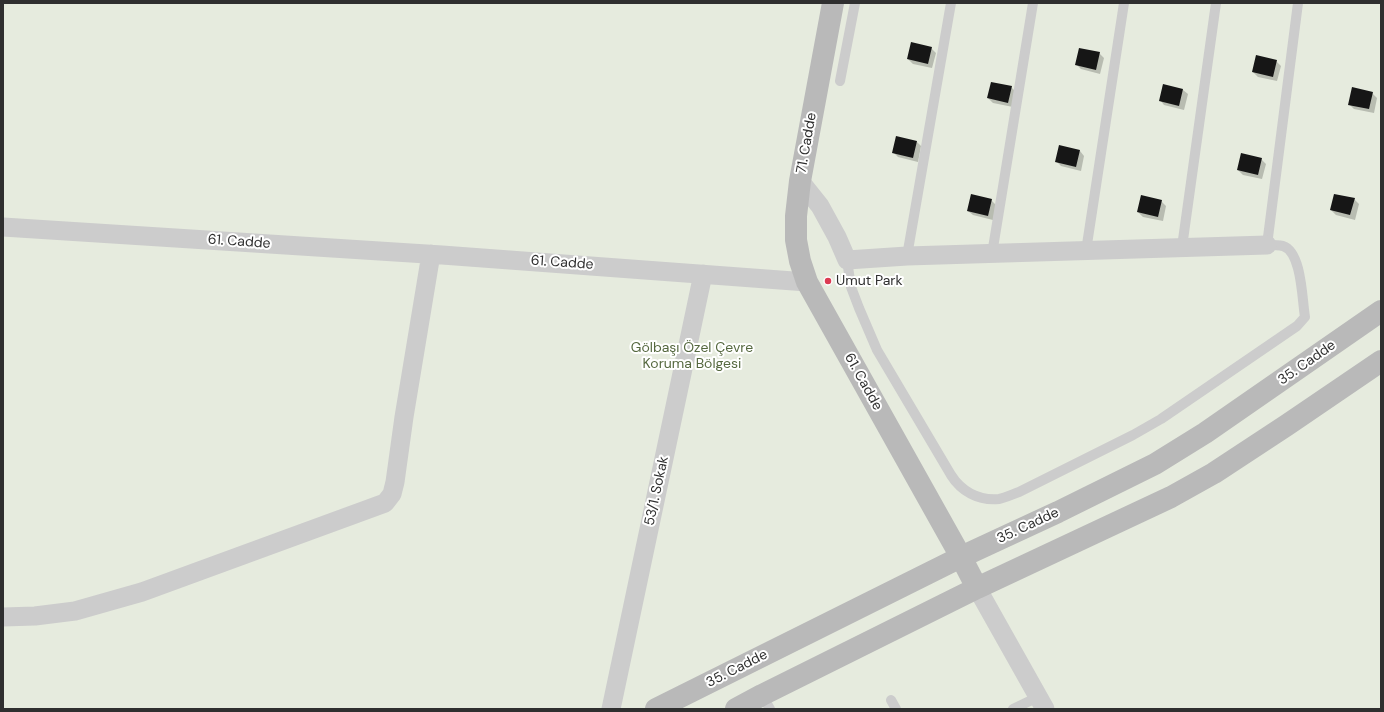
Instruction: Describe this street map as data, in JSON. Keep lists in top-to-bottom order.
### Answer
{
  "streets": {
    "street": [
      "71. Cadde",
      "61. Cadde",
      "35. Cadde",
      "53/1. Sokak"
    ]
  },
  "crossings": [
    ["71. Cadde", "61. Cadde"],
    ["61. Cadde", "35. Cadde"],
    ["61. Cadde", "53/1. Sokak"]
  ],
  "parks": ["Gölbaşı Özel Çevre Koruma Bölgesi"],
  "places": ["Umut Park"]
}
